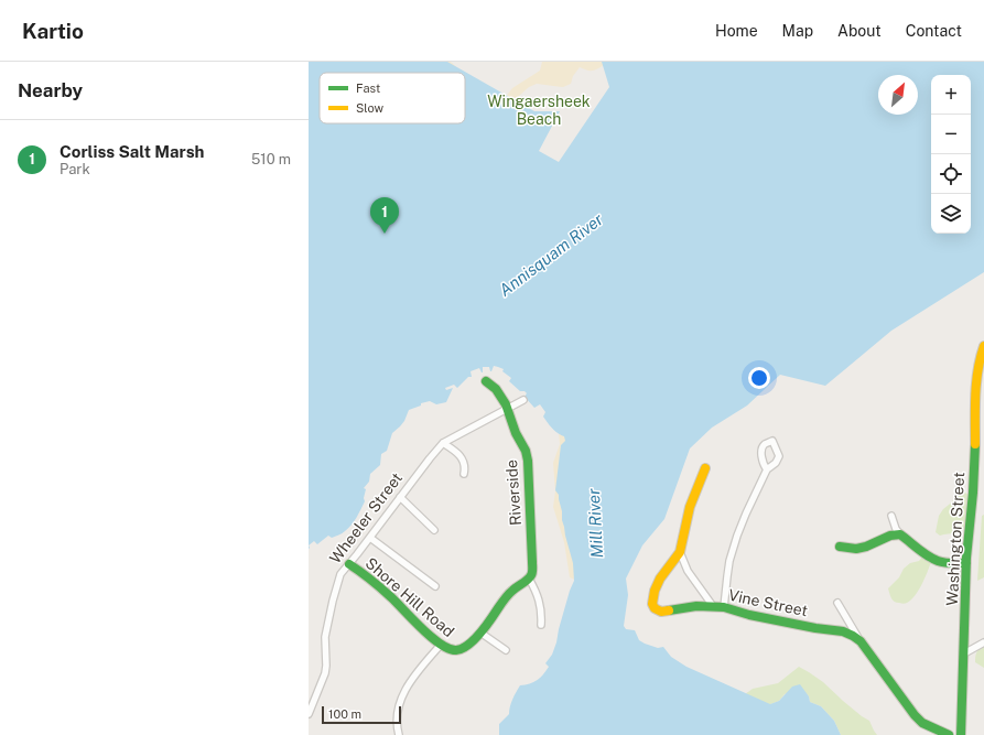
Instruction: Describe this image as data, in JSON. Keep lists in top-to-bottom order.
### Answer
{
  "streets": {
    "street": [
      "Riverside",
      "Wheeler Street",
      "Washington Street",
      "Shore Hill Road",
      "Vine Street"
    ]
  },
  "crossings": [
    ["Riverside", "Wheeler Street"],
    ["Riverside", "Shore Hill Road"],
    ["Wheeler Street", "Shore Hill Road"]
  ],
  "water": ["Annisquam River", "Mill River"],
  "parks": ["Wingaersheek Beach"],
  "legend": ["Fast", "Slow"],
  "scale_bar": "100 m",
  "north": "top right",
  "page": {
    "header": "Kartio",
    "nav": [
      "Home",
      "Map",
      "About",
      "Contact"
    ],
    "heading": "Nearby",
    "map_buttons": ["+", "−"],
    "list": [
      {
        "mark": "1",
        "name": "Corliss Salt Marsh",
        "note": "Park",
        "value": "510 m"
      }
    ],
    "pins": "1",
    "scale": "100 m"
  }
}
